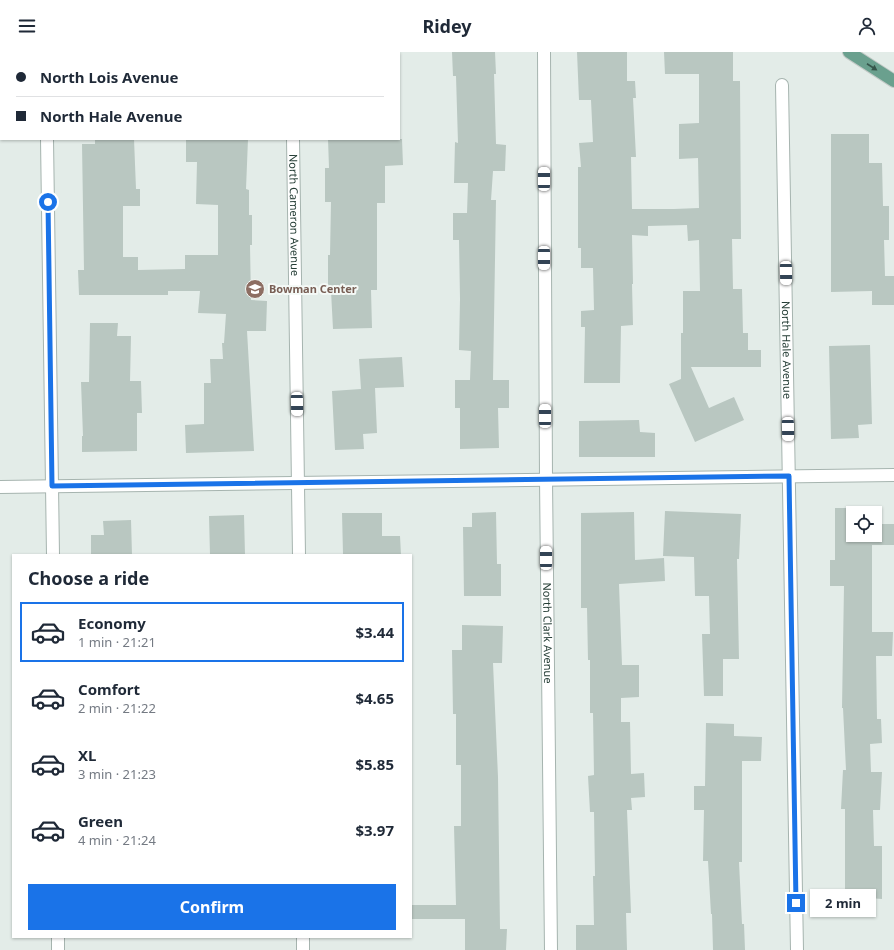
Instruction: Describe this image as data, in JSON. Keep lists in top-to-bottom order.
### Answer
{
  "streets": {
    "street": ["North Cameron Avenue", "North Hale Avenue", "North Clark Avenue"]
  },
  "places": {
    "school or university": ["Bowman Center"]
  },
  "page": {
    "header": "Ridey",
    "banner": ["North Lois Avenue", "North Hale Avenue"],
    "heading": "Choose a ride",
    "list": [
      {
        "name": "Economy",
        "note": "1 min · 21:21",
        "value": "$3.44"
      },
      {
        "name": "Comfort",
        "note": "2 min · 21:22",
        "value": "$4.65"
      },
      {
        "name": "XL",
        "note": "3 min · 21:23",
        "value": "$5.85"
      },
      {
        "name": "Green",
        "note": "4 min · 21:24",
        "value": "$3.97"
      }
    ],
    "buttons": "Confirm",
    "bubble": "2 min"
  }
}
